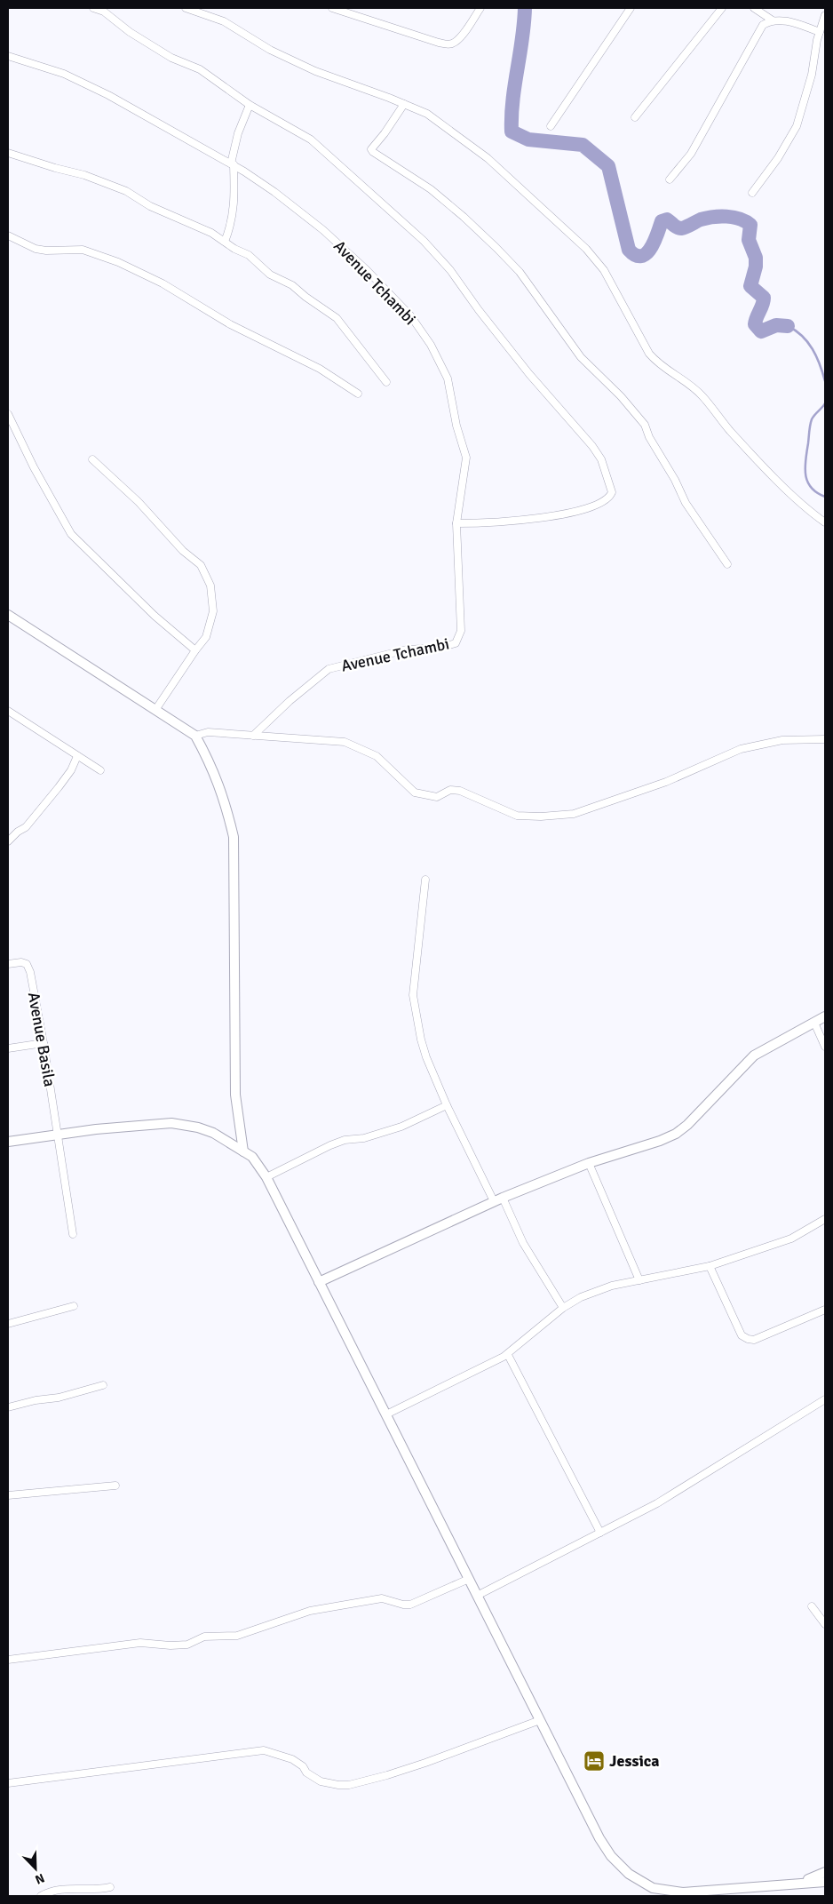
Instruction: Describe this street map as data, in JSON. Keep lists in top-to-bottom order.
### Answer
{
  "streets": {
    "street": ["Avenue Tchambi", "Avenue Basila"]
  },
  "places": {
    "hotel": ["Jessica"]
  },
  "north": "bottom right"
}
